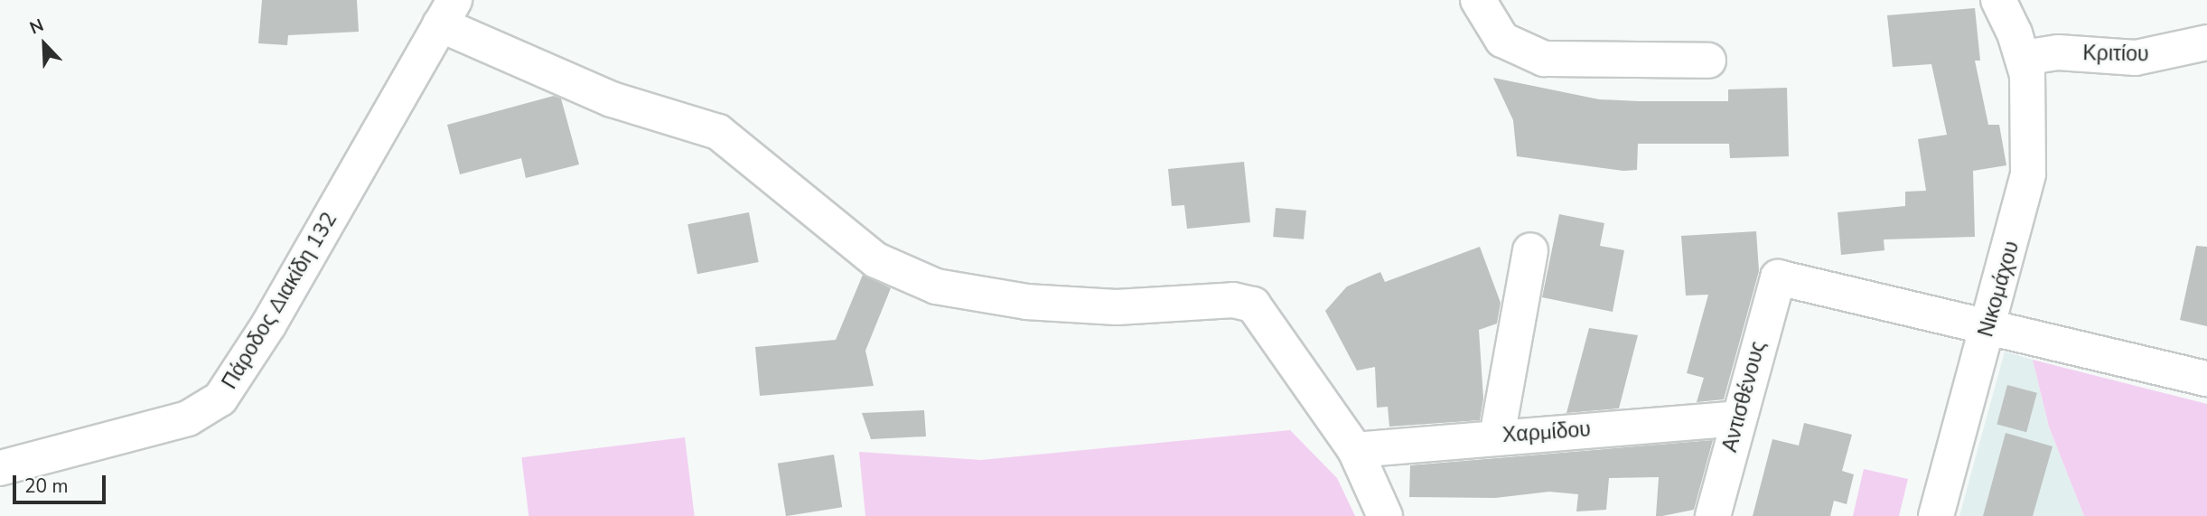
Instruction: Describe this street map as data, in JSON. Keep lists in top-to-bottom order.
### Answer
{
  "streets": {
    "street": [
      "Κριτίου",
      "Νικομάχου",
      "Πάροδος Διακίδη 132",
      "Αντισθένους",
      "Χαρμίδου"
    ]
  },
  "crossings": [
    ["Κριτίου", "Νικομάχου"],
    ["Νικομάχου", "Αντισθένους"],
    ["Αντισθένους", "Χαρμίδου"]
  ],
  "scale_bar": "20 m",
  "north": "top left"
}
